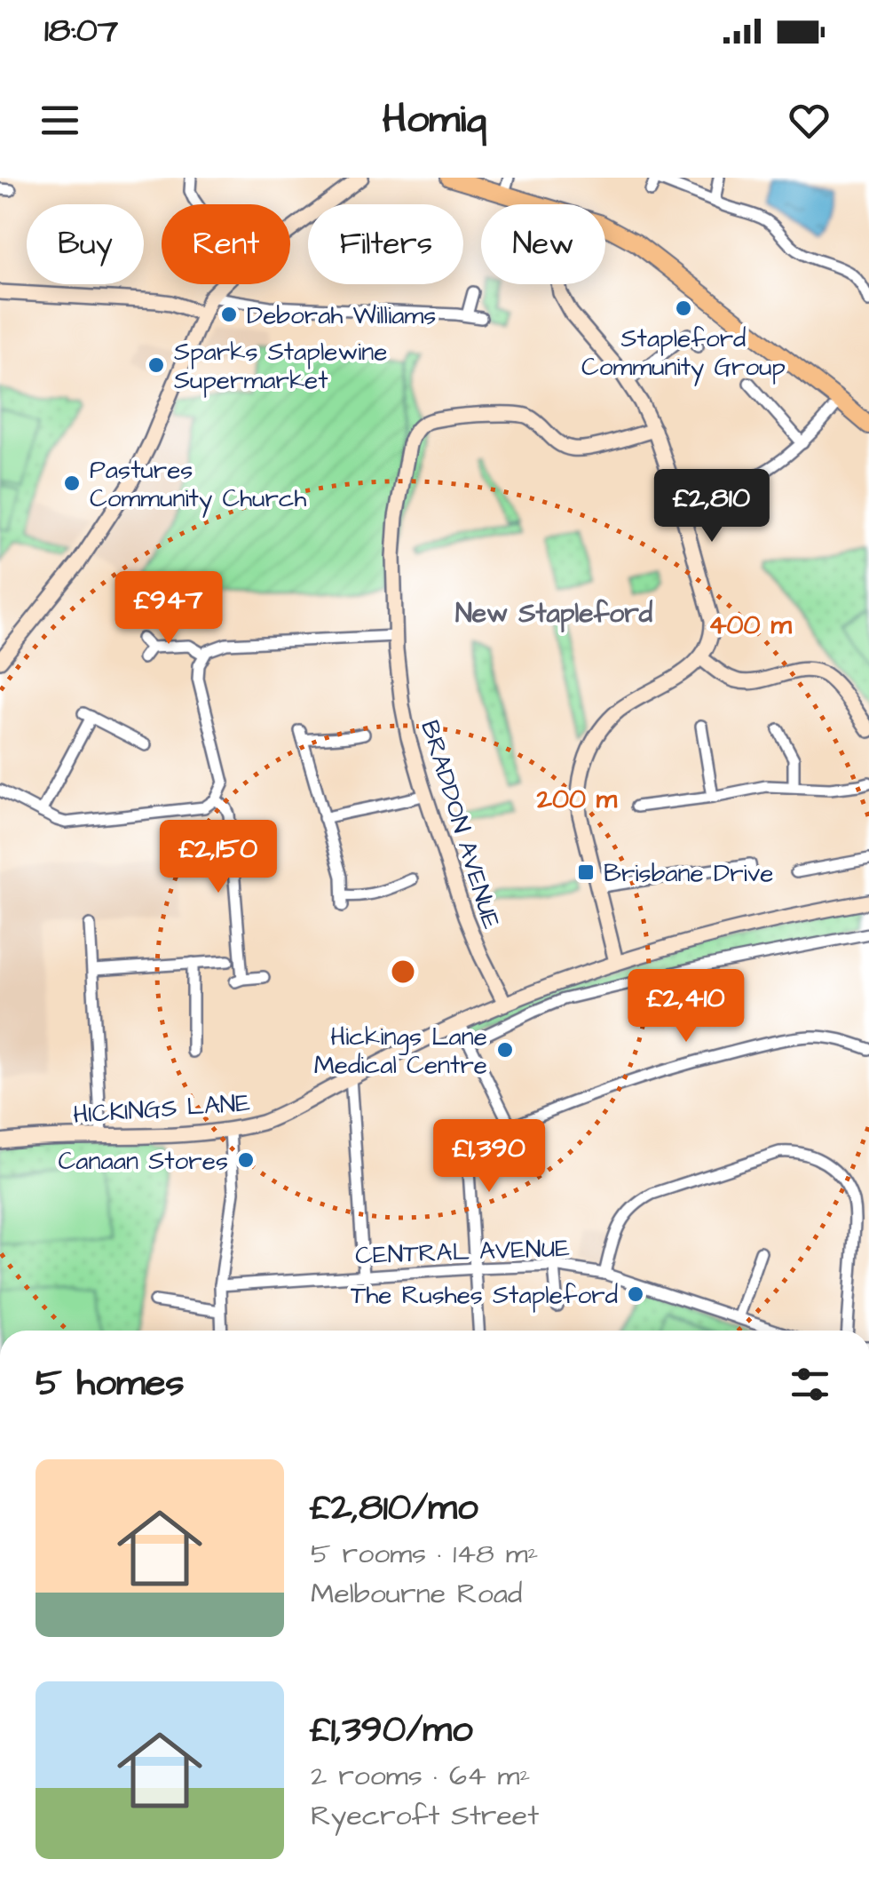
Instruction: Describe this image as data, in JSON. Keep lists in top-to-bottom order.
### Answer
{
  "streets": {
    "street": ["BRADDON AVENUE", "HICKINGS LANE", "CENTRAL AVENUE"]
  },
  "crossings": [
    ["BRADDON AVENUE", "HICKINGS LANE"]
  ],
  "districts": ["New Stapleford"],
  "places": {
    "other": [
      "Stapleford Community Group",
      "Deborah Williams",
      "Sparks Staplewine Supermarket",
      "Pastures Community Church",
      "Hickings Lane Medical Centre",
      "Canaan Stores",
      "The Rushes Stapleford"
    ],
    "transit": ["Brisbane Drive"]
  },
  "page": {
    "status": "18:07",
    "header": "Homiq",
    "chip": [
      "Buy",
      "Rent",
      "Filters",
      "New"
    ],
    "price": [
      "£2,810",
      "£947",
      "£2,150",
      "£2,410",
      "£1,390"
    ],
    "heading": "5 homes",
    "list": [
      {
        "name": "£2,810/mo",
        "note": "5 rooms · 148 m² · Melbourne Road"
      },
      {
        "name": "£1,390/mo",
        "note": "2 rooms · 64 m² · Ryecroft Street"
      }
    ]
  },
  "rings": ["400 m", "200 m"]
}
